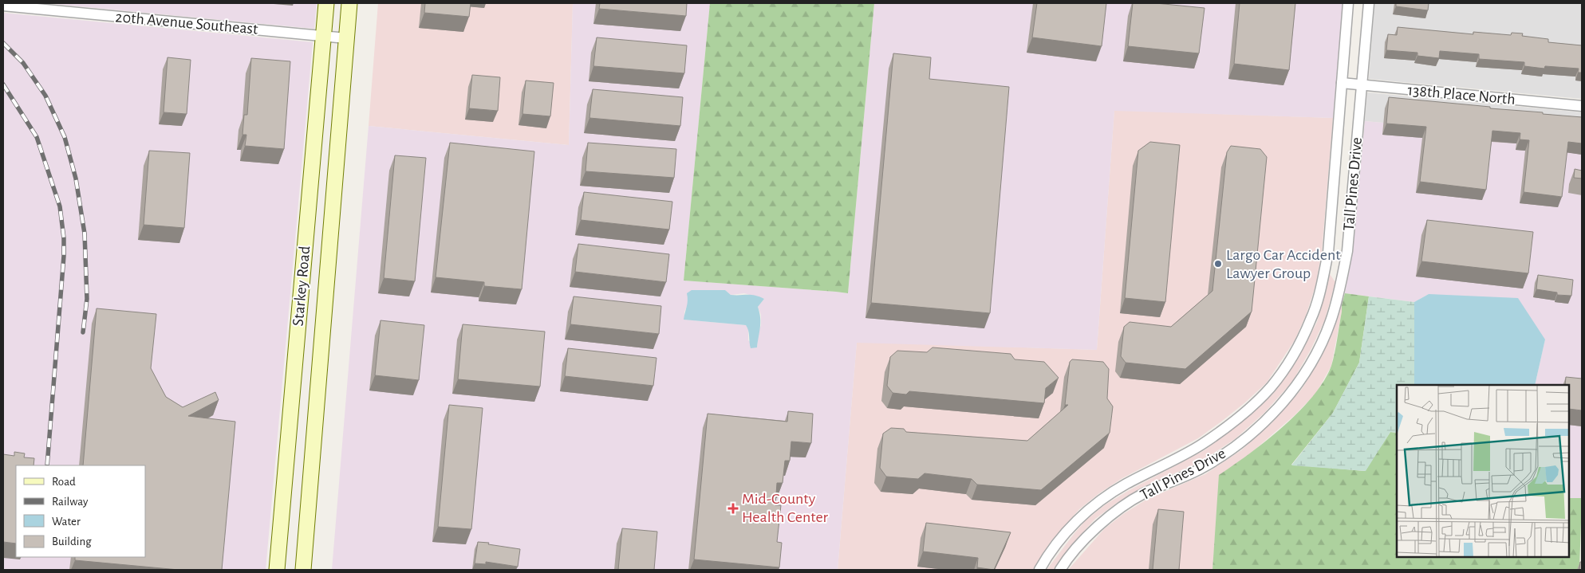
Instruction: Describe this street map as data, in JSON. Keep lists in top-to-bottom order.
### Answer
{
  "streets": {
    "main road": ["Starkey Road"],
    "street": ["20th Avenue Southeast", "138th Place North", "Tall Pines Drive"]
  },
  "crossings": [
    ["20th Avenue Southeast", "Starkey Road"],
    ["138th Place North", "Tall Pines Drive"]
  ],
  "places": {
    "other": ["Largo Car Accident Lawyer Group"],
    "health": ["Mid-County Health Center"]
  },
  "legend": [
    "Road",
    "Railway",
    "Water",
    "Building"
  ]
}
